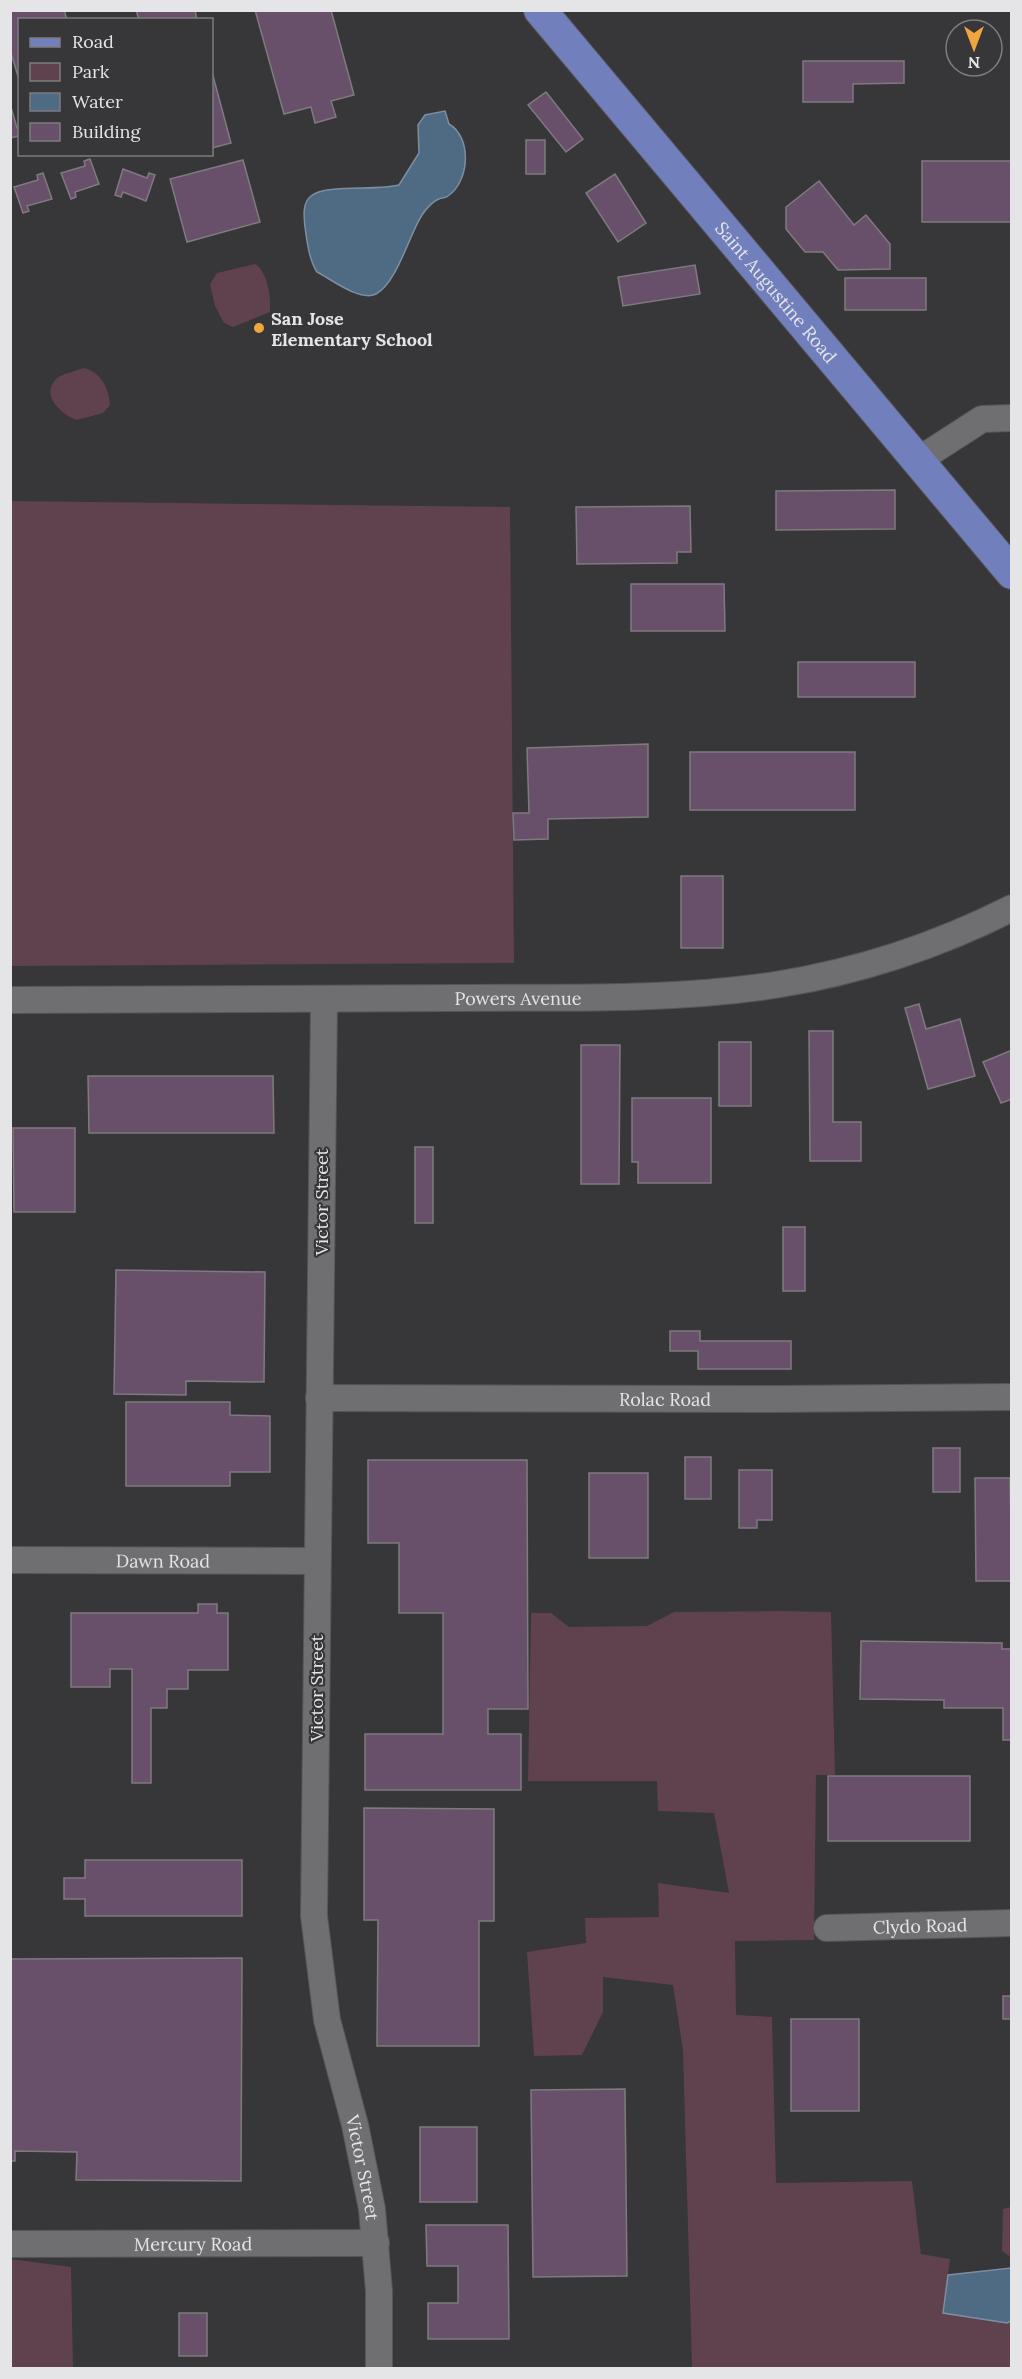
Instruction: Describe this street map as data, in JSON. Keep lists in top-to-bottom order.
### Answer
{
  "streets": {
    "main road": ["Saint Augustine Road"],
    "street": [
      "Powers Avenue",
      "Victor Street",
      "Rolac Road",
      "Dawn Road",
      "Clydo Road",
      "Mercury Road"
    ]
  },
  "crossings": [
    ["Powers Avenue", "Victor Street"],
    ["Victor Street", "Rolac Road"],
    ["Victor Street", "Dawn Road"],
    ["Victor Street", "Mercury Road"]
  ],
  "places": ["San Jose Elementary School"],
  "legend": [
    "Road",
    "Park",
    "Water",
    "Building"
  ],
  "north": "bottom"
}
